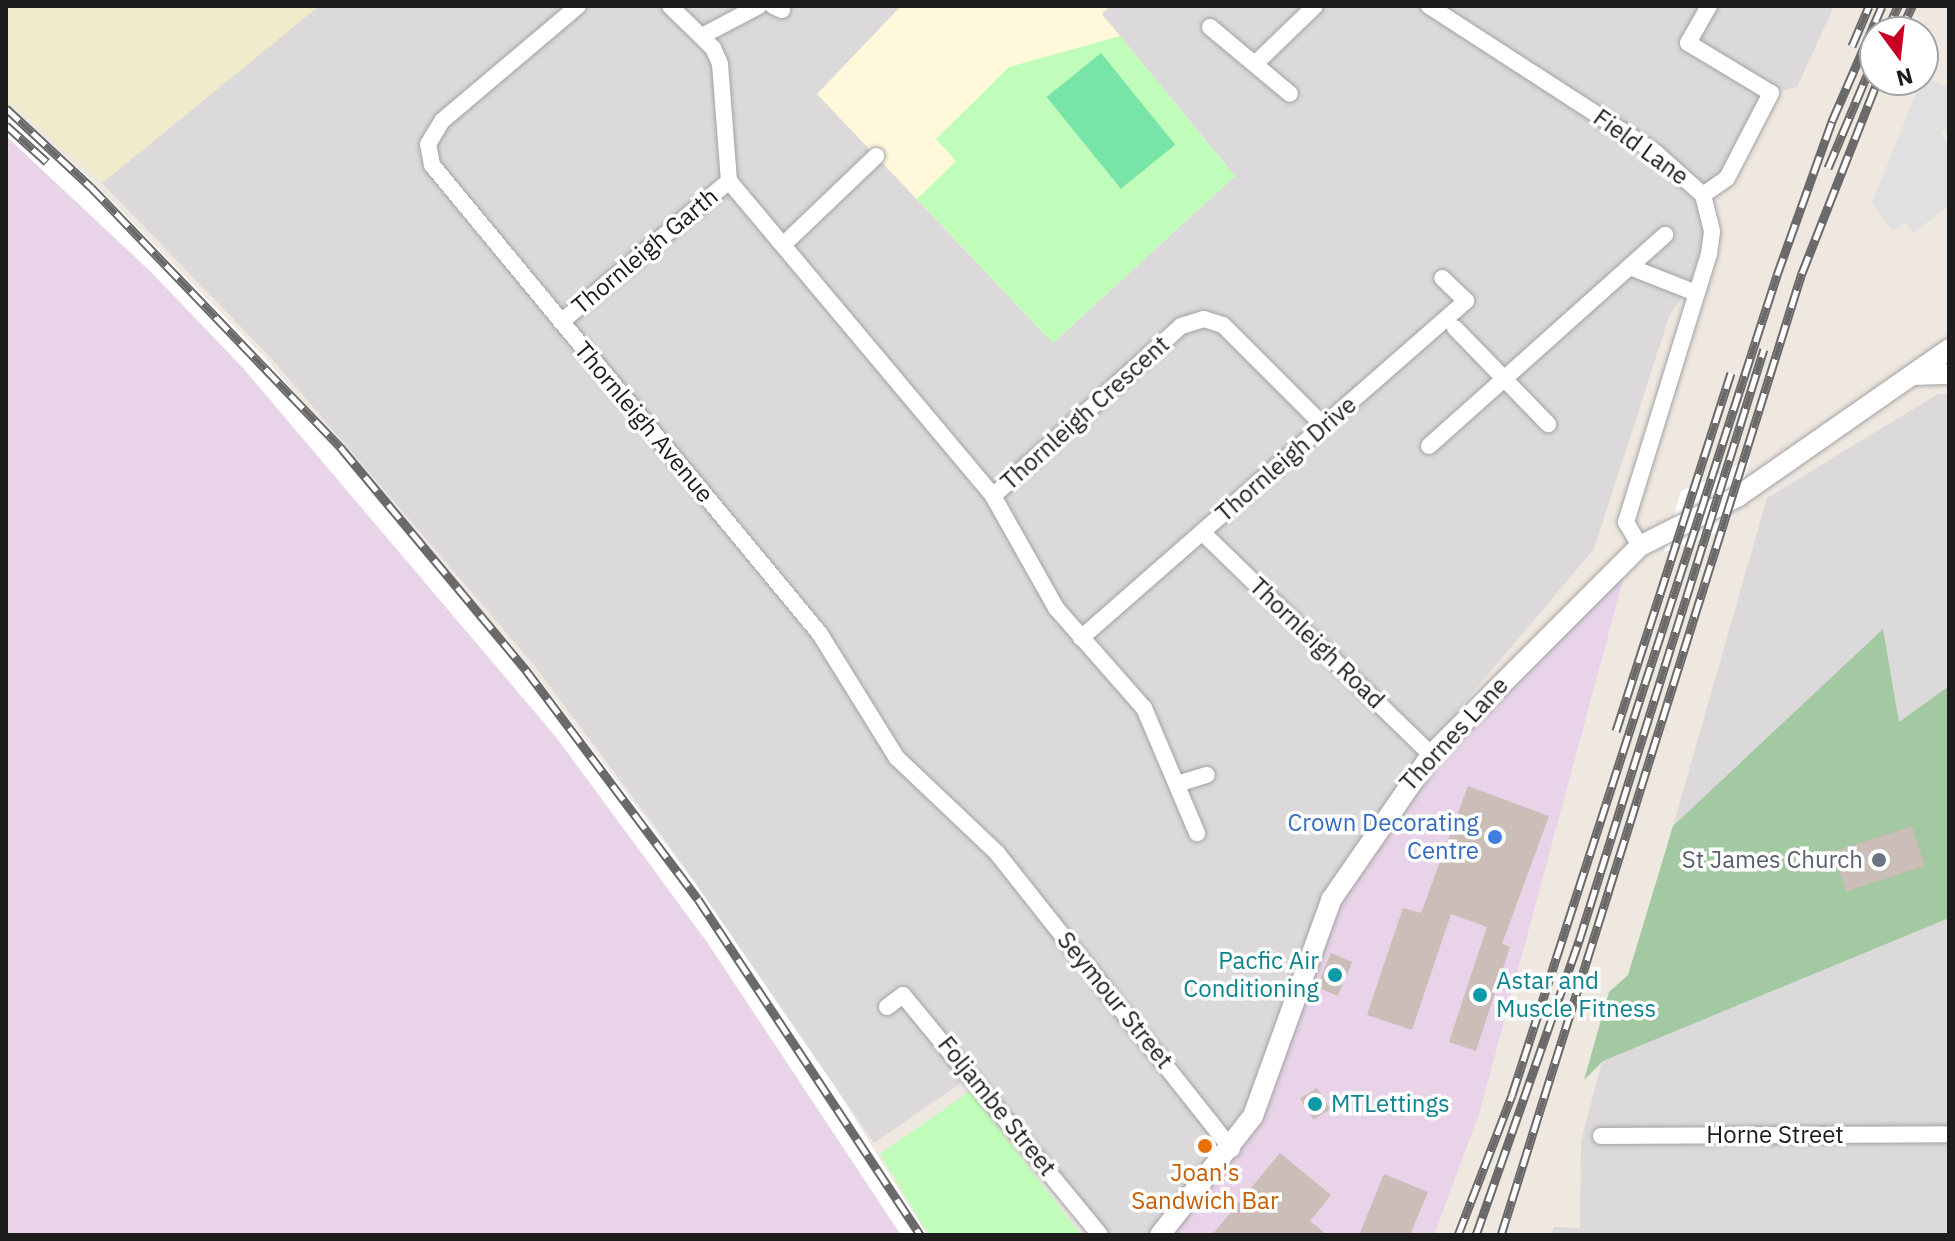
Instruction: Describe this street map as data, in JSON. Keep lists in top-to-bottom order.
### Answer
{
  "streets": {
    "street": [
      "Field Lane",
      "Thornleigh Garth",
      "Thornleigh Crescent",
      "Thornleigh Avenue",
      "Thornleigh Drive",
      "Thornleigh Road",
      "Thornes Lane",
      "Seymour Street",
      "Foljambe Street",
      "Horne Street"
    ]
  },
  "crossings": [
    ["Field Lane", "Thornes Lane"],
    ["Thornleigh Garth", "Thornleigh Avenue"],
    ["Thornleigh Crescent", "Thornleigh Drive"],
    ["Thornleigh Avenue", "Seymour Street"],
    ["Thornleigh Drive", "Thornleigh Road"],
    ["Thornleigh Road", "Thornes Lane"],
    ["Thornes Lane", "Seymour Street"]
  ],
  "places": [
    "Crown Decorating Centre",
    "St James Church",
    "Pacfic Air Conditioning",
    "Astar and Muscle Fitness",
    "MTLettings",
    "Joan's Sandwich Bar"
  ],
  "north": "bottom"
}
